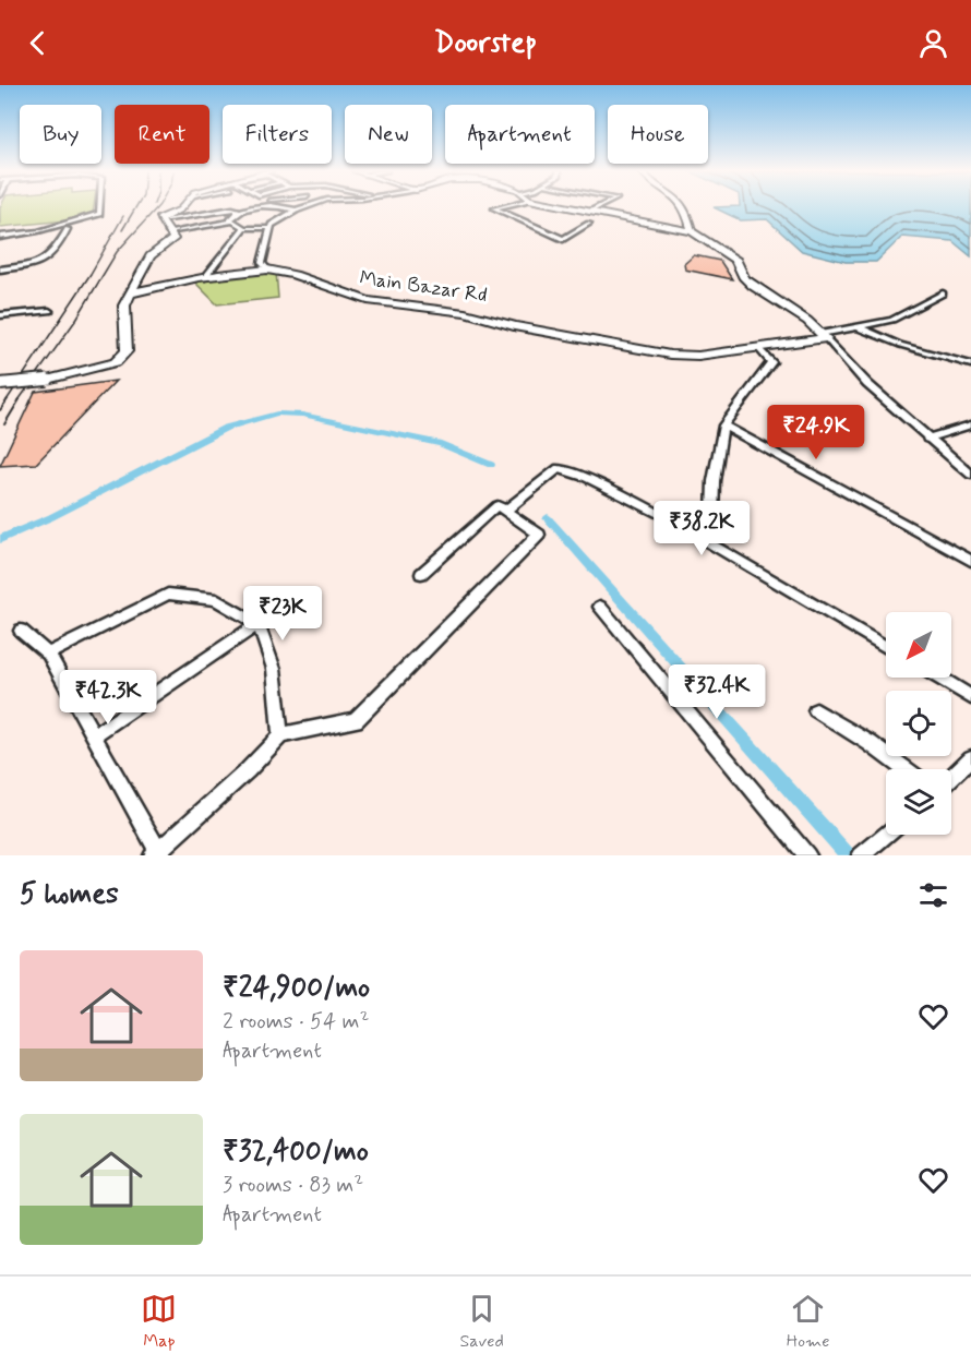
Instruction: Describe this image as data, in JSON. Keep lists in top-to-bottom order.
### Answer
{
  "streets": {
    "main road": ["Main Bazar Rd"]
  },
  "north": "bottom left",
  "page": {
    "header": "Doorstep",
    "chip": [
      "Buy",
      "Rent",
      "Filters",
      "New",
      "Apartment",
      "House"
    ],
    "price": [
      "₹24.9K",
      "₹38.2K",
      "₹23K",
      "₹32.4K",
      "₹42.3K"
    ],
    "heading": "5 homes",
    "list": [
      {
        "name": "₹24,900/mo",
        "note": "2 rooms · 54 m² · Apartment"
      },
      {
        "name": "₹32,400/mo",
        "note": "3 rooms · 83 m² · Apartment"
      }
    ],
    "tabs": ["Map", "Saved", "Home"]
  }
}
